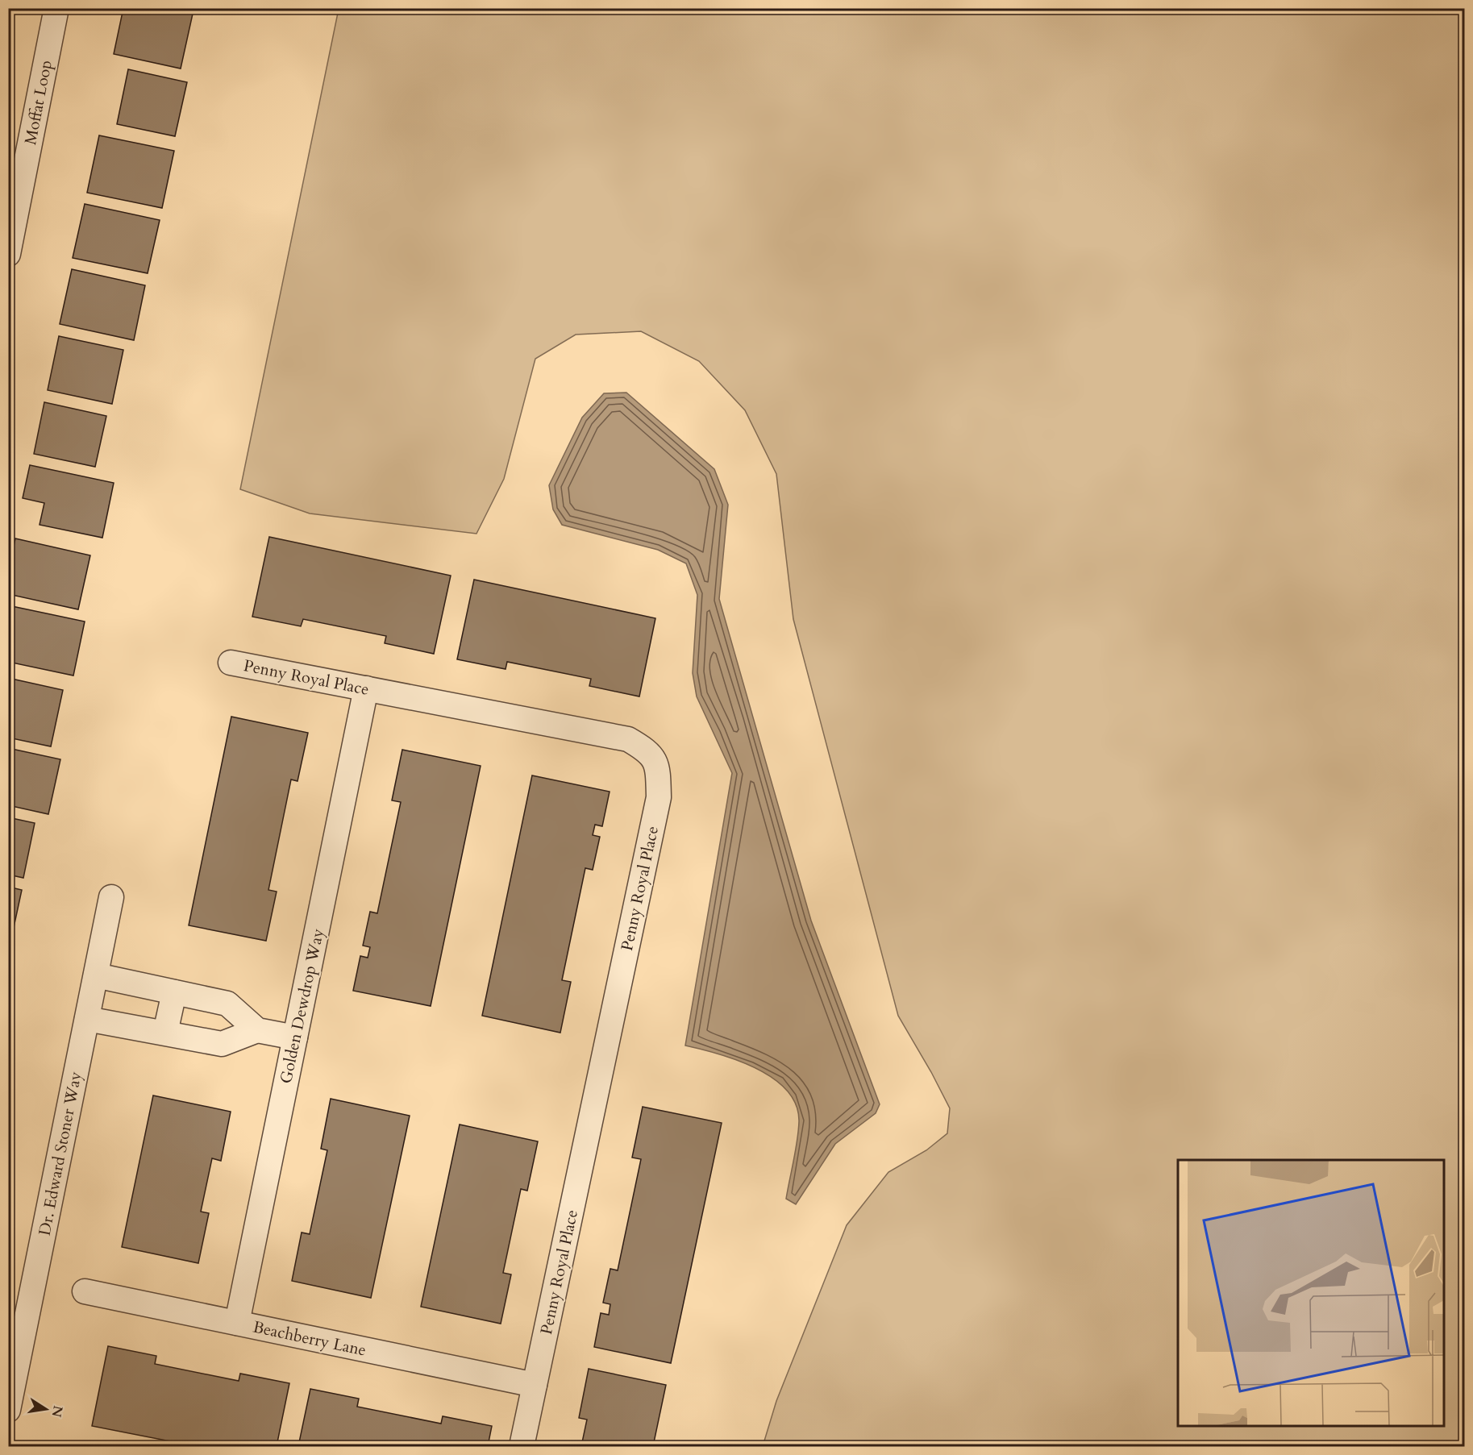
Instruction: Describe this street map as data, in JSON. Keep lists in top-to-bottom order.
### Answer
{
  "streets": {
    "street": [
      "Moffat Loop",
      "Penny Royal Place",
      "Golden Dewdrop Way",
      "Dr. Edward Stoner Way",
      "Beachberry Lane"
    ]
  },
  "crossings": [
    ["Penny Royal Place", "Golden Dewdrop Way"],
    ["Penny Royal Place", "Beachberry Lane"],
    ["Golden Dewdrop Way", "Beachberry Lane"]
  ],
  "north": "right"
}
